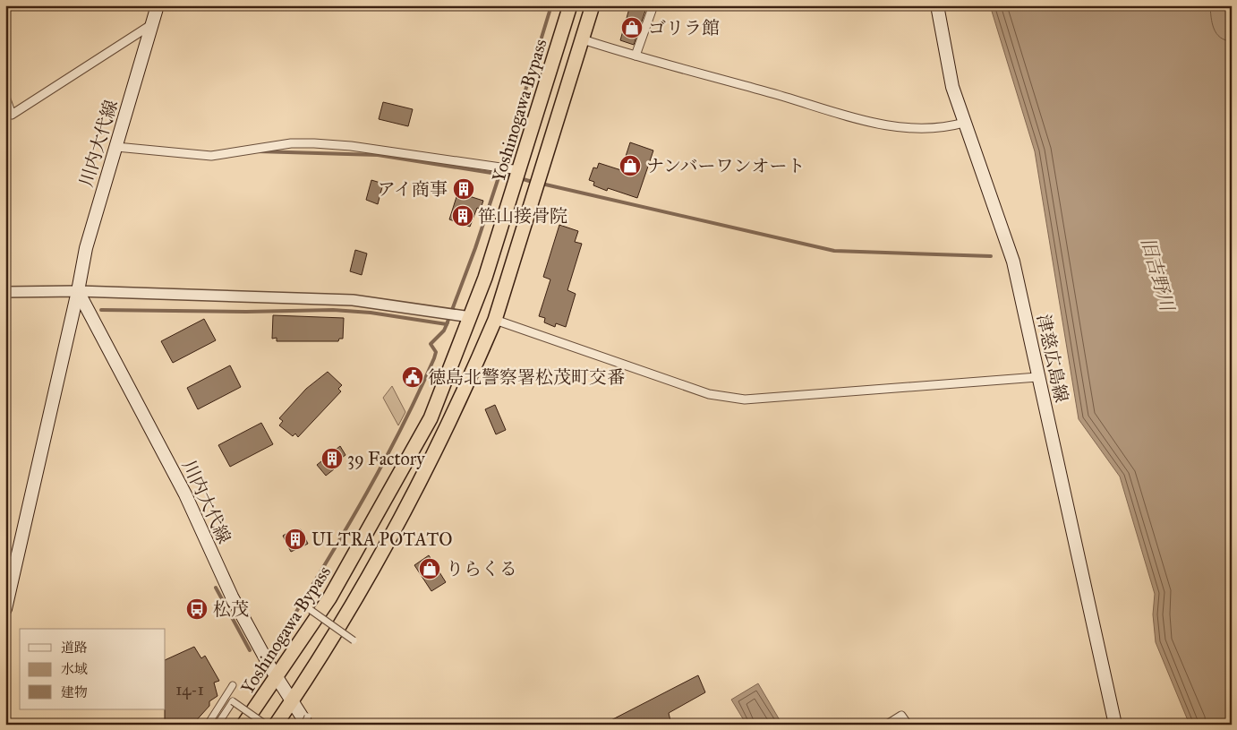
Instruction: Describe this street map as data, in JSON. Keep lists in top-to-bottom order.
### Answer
{
  "streets": {
    "highway": ["Yoshinogawa Bypass"],
    "main road": ["川内大代線", "津慈広島線"]
  },
  "crossings": [
    ["Yoshinogawa Bypass", "川内大代線"]
  ],
  "water": ["旧吉野川"],
  "places": {
    "shop": ["ゴリラ館", "ナンバーワンオート", "りらくる"],
    "building": [
      "アイ商事",
      "笹山接骨院",
      "39 Factory",
      "ULTRA POTATO"
    ],
    "public building": ["徳島北警察署松茂町交番"],
    "bus stop": ["松茂"]
  },
  "house_numbers": ["14-1"],
  "legend": ["道路", "水域", "建物"]
}
